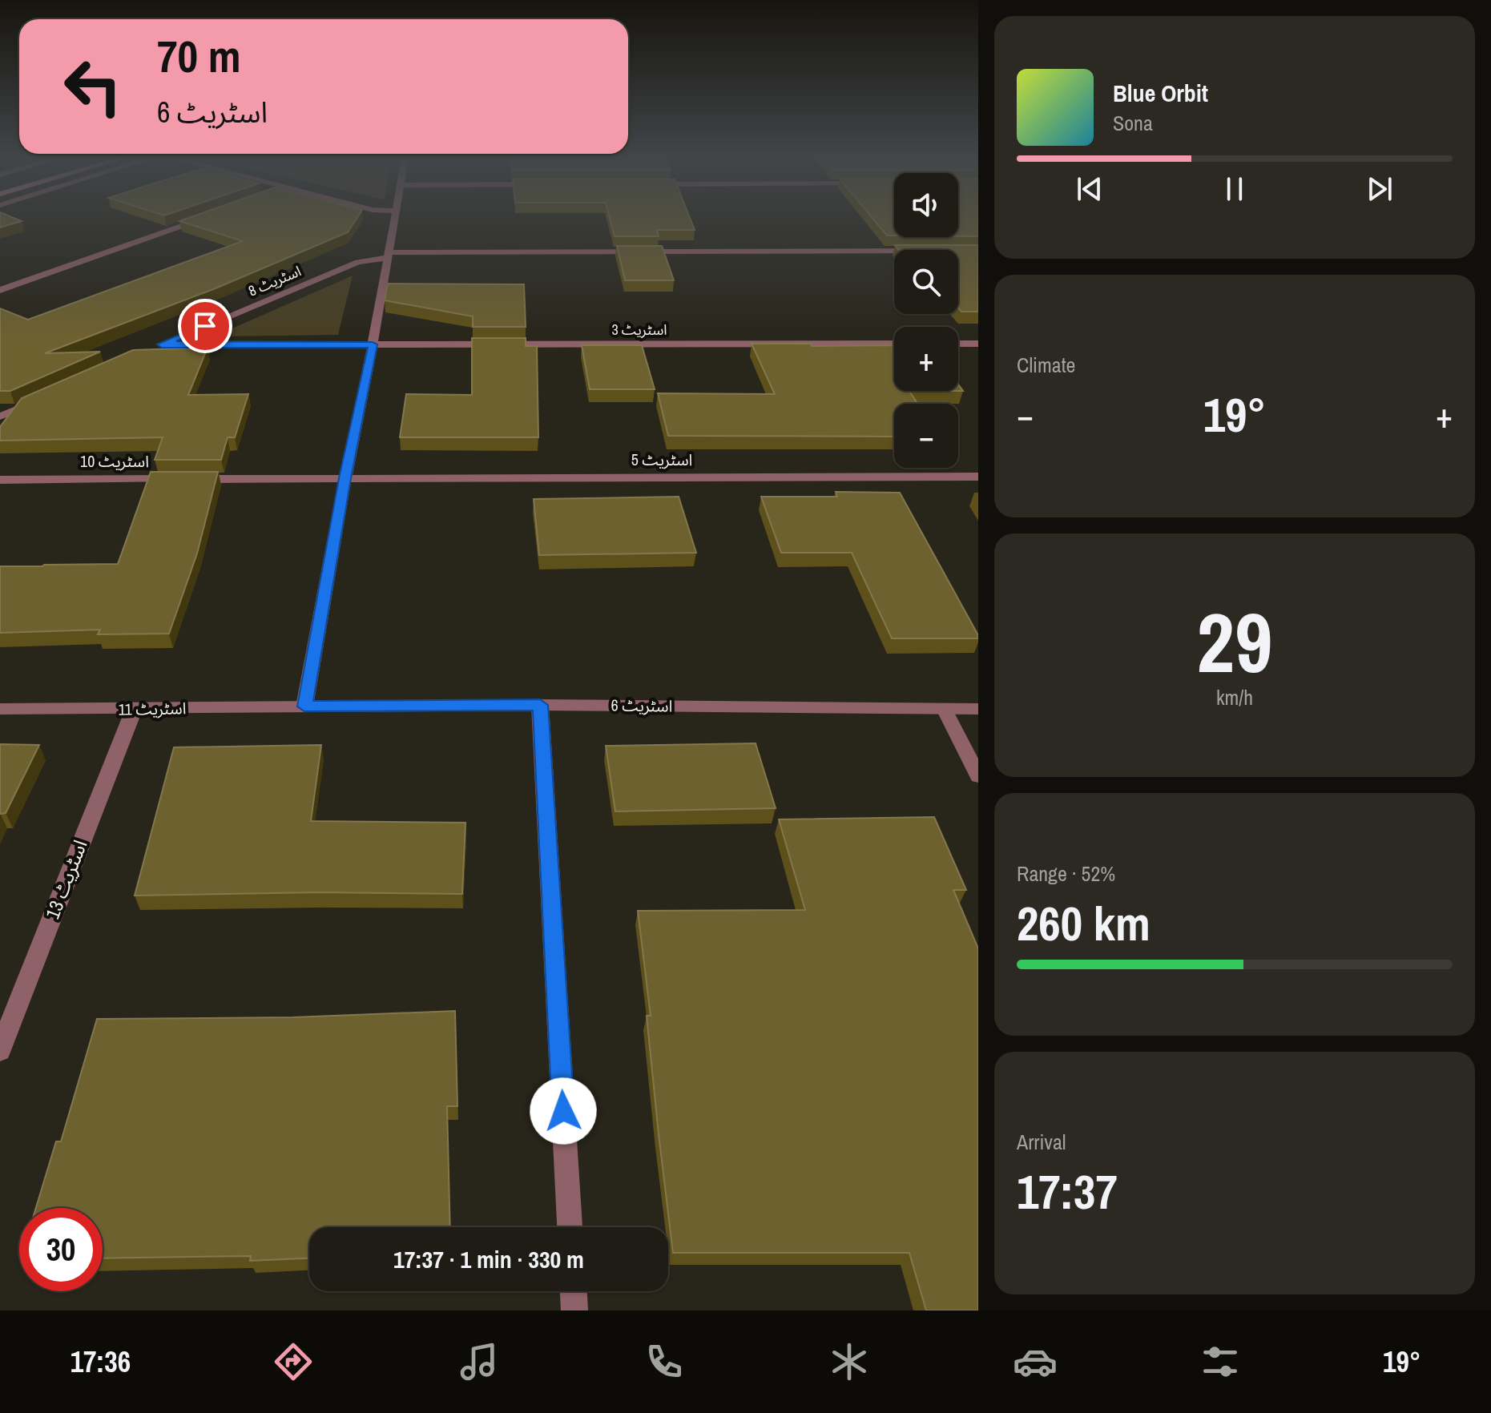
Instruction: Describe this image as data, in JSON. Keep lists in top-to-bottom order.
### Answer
{
  "streets": {
    "street": [
      "اسٹریٹ 8",
      "اسٹریٹ 3",
      "اسٹریٹ 5",
      "اسٹریٹ 10",
      "اسٹریٹ 6",
      "اسٹریٹ 11",
      "اسٹریٹ 13"
    ]
  },
  "crossings": [
    ["اسٹریٹ 8", "اسٹریٹ 3"],
    ["اسٹریٹ 5", "اسٹریٹ 10"],
    ["اسٹریٹ 6", "اسٹریٹ 11"],
    ["اسٹریٹ 11", "اسٹریٹ 13"]
  ],
  "page": {
    "turn": ["70 m", "اسٹریٹ 6"],
    "song": ["Blue Orbit", "Sona"],
    "map_buttons": ["+", "−"],
    "tile": [
      "Climate",
      ["29", "km/h"],
      ["Range · 52%", "260 km"],
      ["Arrival", "17:37"]
    ],
    "heat": ["−", "19°", "+"],
    "limit": "30",
    "trip": "17:37 · 1 min · 330 m",
    "tabs": ["17:36", "19°"]
  }
}
